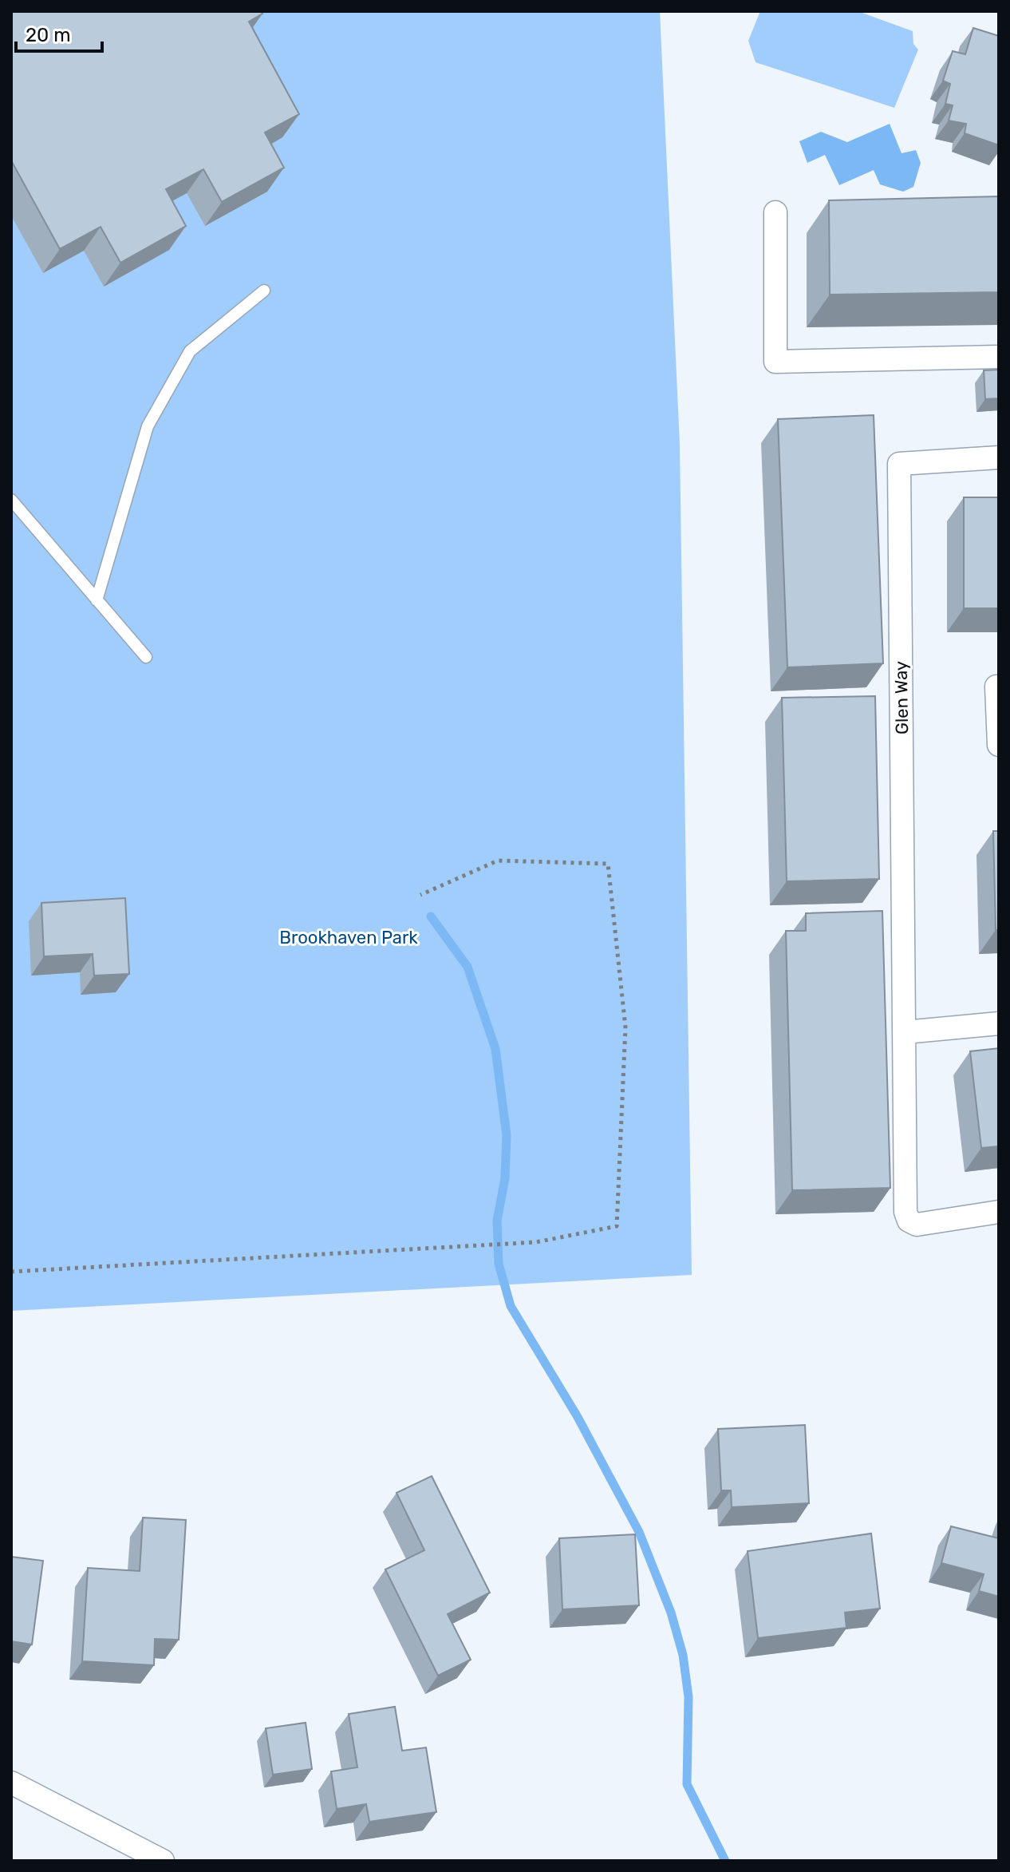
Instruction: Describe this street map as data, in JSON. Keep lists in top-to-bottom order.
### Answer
{
  "streets": {
    "street": ["Glen Way"]
  },
  "parks": ["Brookhaven Park"],
  "scale_bar": "20 m"
}
